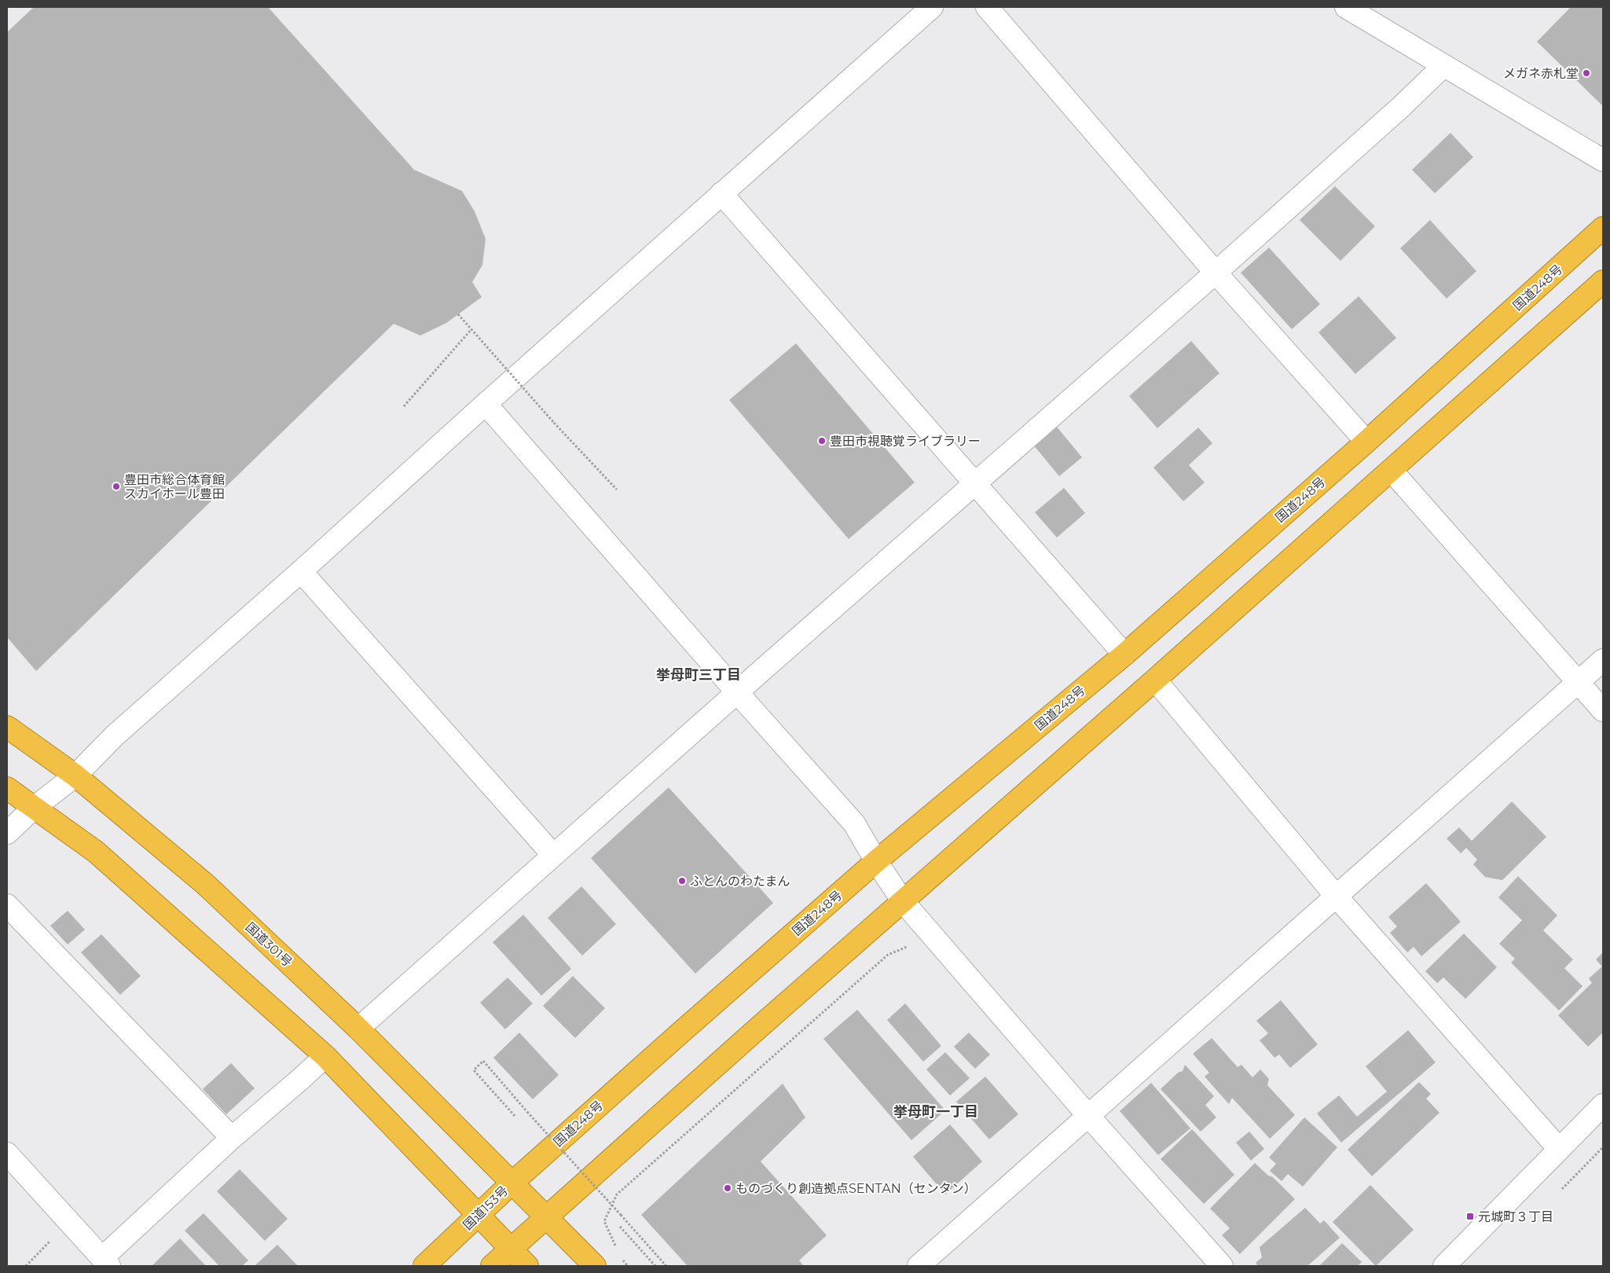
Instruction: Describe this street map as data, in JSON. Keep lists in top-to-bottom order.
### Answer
{
  "streets": {
    "highway": ["国道248号", "国道301号", "国道153号"]
  },
  "crossings": [
    ["国道248号", "国道301号"],
    ["国道248号", "国道153号"],
    ["国道301号", "国道153号"]
  ],
  "districts": ["挙母町三丁目", "挙母町一丁目"],
  "places": {
    "other": [
      "メガネ赤札堂",
      "豊田市視聴覚ライブラリー",
      "豊田市総合体育館 スカイホール豊田",
      "ふとんのわたまん",
      "ものづくり創造拠点SENTAN（センタン）"
    ],
    "transit": ["元城町３丁目"]
  }
}
